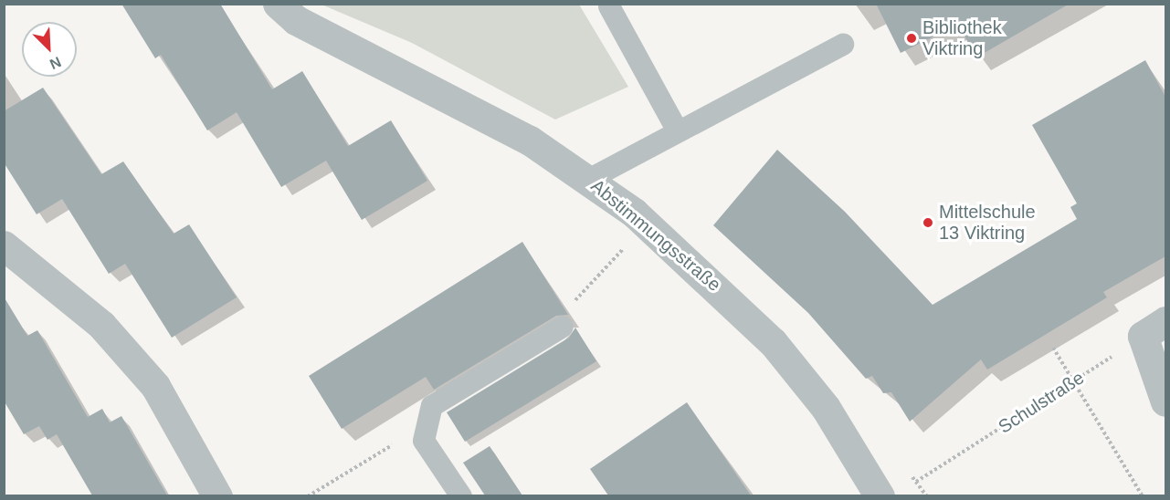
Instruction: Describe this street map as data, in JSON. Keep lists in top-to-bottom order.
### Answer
{
  "streets": {
    "street": ["Abstimmungsstraße"],
    "path": ["Schulstraße"]
  },
  "places": ["Bibliothek Viktring", "Mittelschule 13 Viktring"],
  "north": "bottom right"
}
